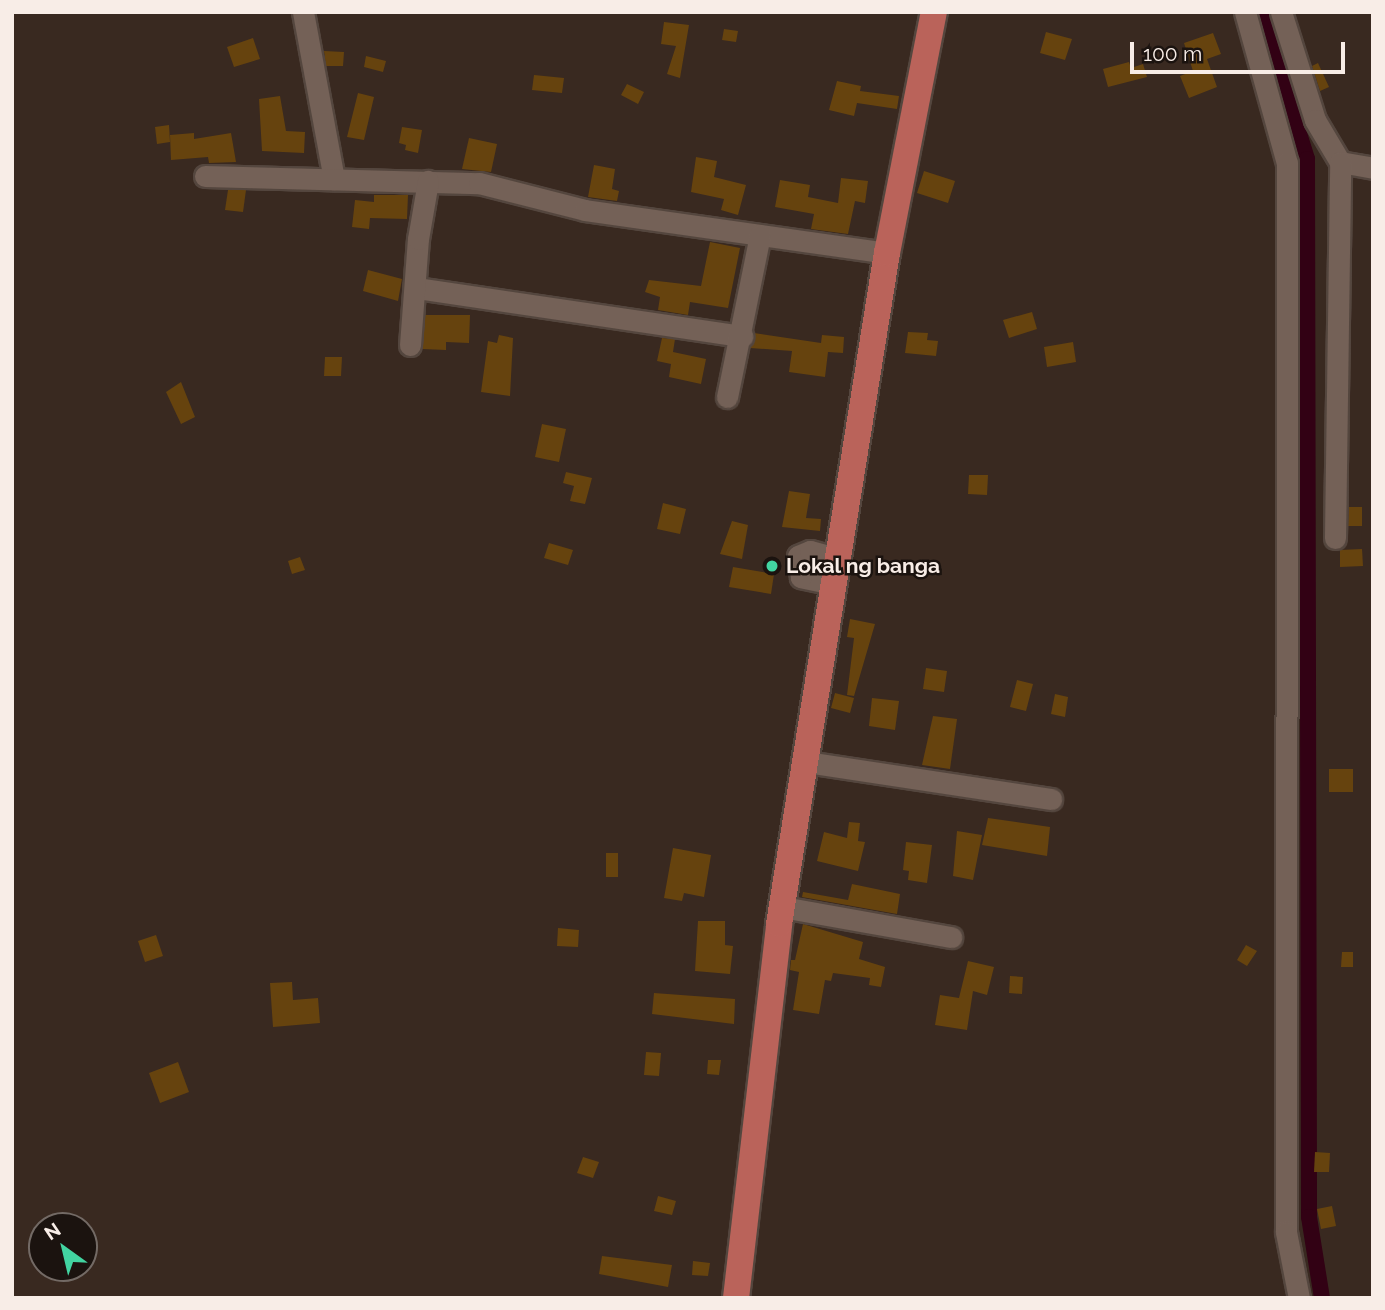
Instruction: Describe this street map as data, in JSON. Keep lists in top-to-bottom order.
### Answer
{
  "places": ["Lokal ng banga"],
  "scale_bar": "100 m",
  "north": "top left"
}
